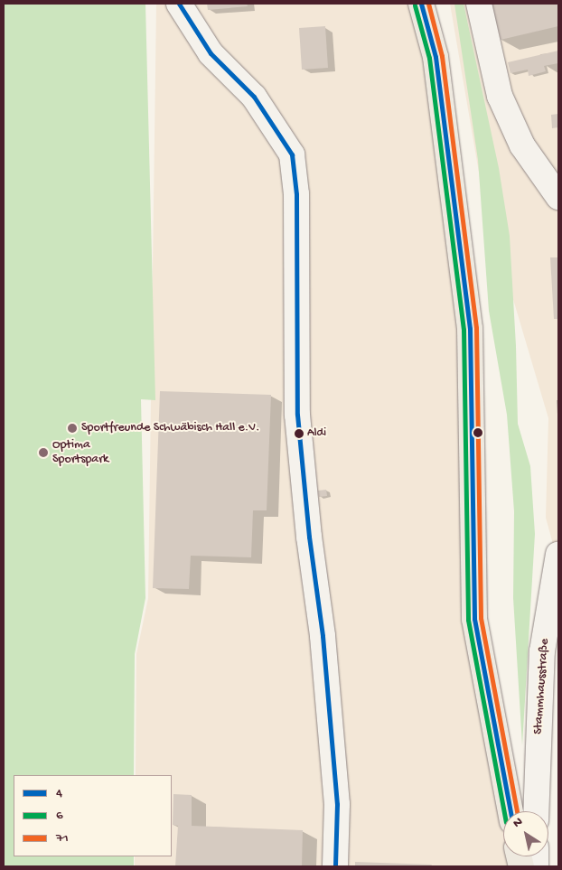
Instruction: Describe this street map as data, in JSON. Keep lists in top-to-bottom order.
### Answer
{
  "streets": {
    "street": ["Stammhausstraße"]
  },
  "places": ["Sportfreunde Schwäbisch Hall e.V.", "Aldi", "Optima Sportspark"],
  "lines": ["transit line 4", "transit line 71", "transit line 6"],
  "legend": ["4", "6", "71"],
  "north": "top left"
}
